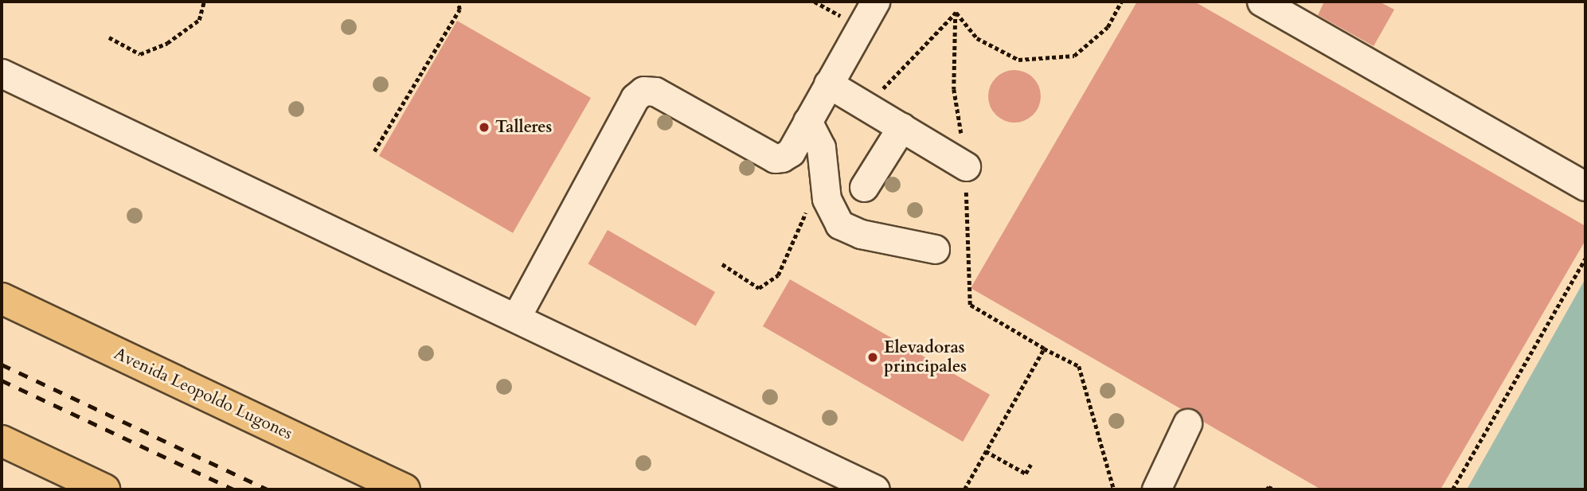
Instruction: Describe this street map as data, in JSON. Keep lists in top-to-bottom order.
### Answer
{
  "streets": {
    "highway": ["Avenida Leopoldo Lugones"]
  },
  "places": ["Talleres", "Elevadoras principales"]
}
